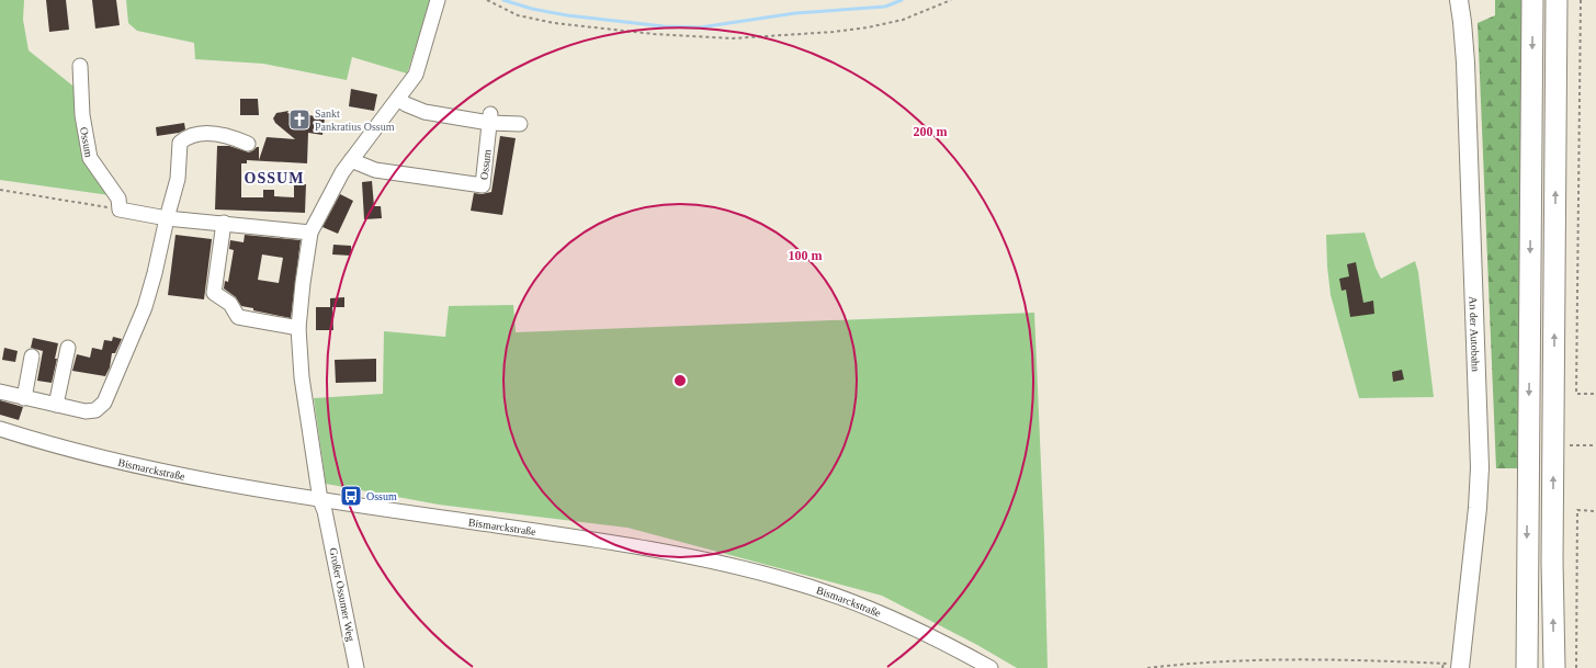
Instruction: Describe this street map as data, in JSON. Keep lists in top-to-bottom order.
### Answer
{
  "streets": {
    "main road": ["An der Autobahn"],
    "street": ["Ossum", "Bismarckstraße", "Großer Ossumer Weg"]
  },
  "crossings": [
    ["Bismarckstraße", "Großer Ossumer Weg"]
  ],
  "districts": ["OSSUM"],
  "places": {
    "church": ["Sankt Pankratius Ossum"],
    "bus stop": ["Ossum"]
  },
  "rings": ["200 m", "100 m"]
}
